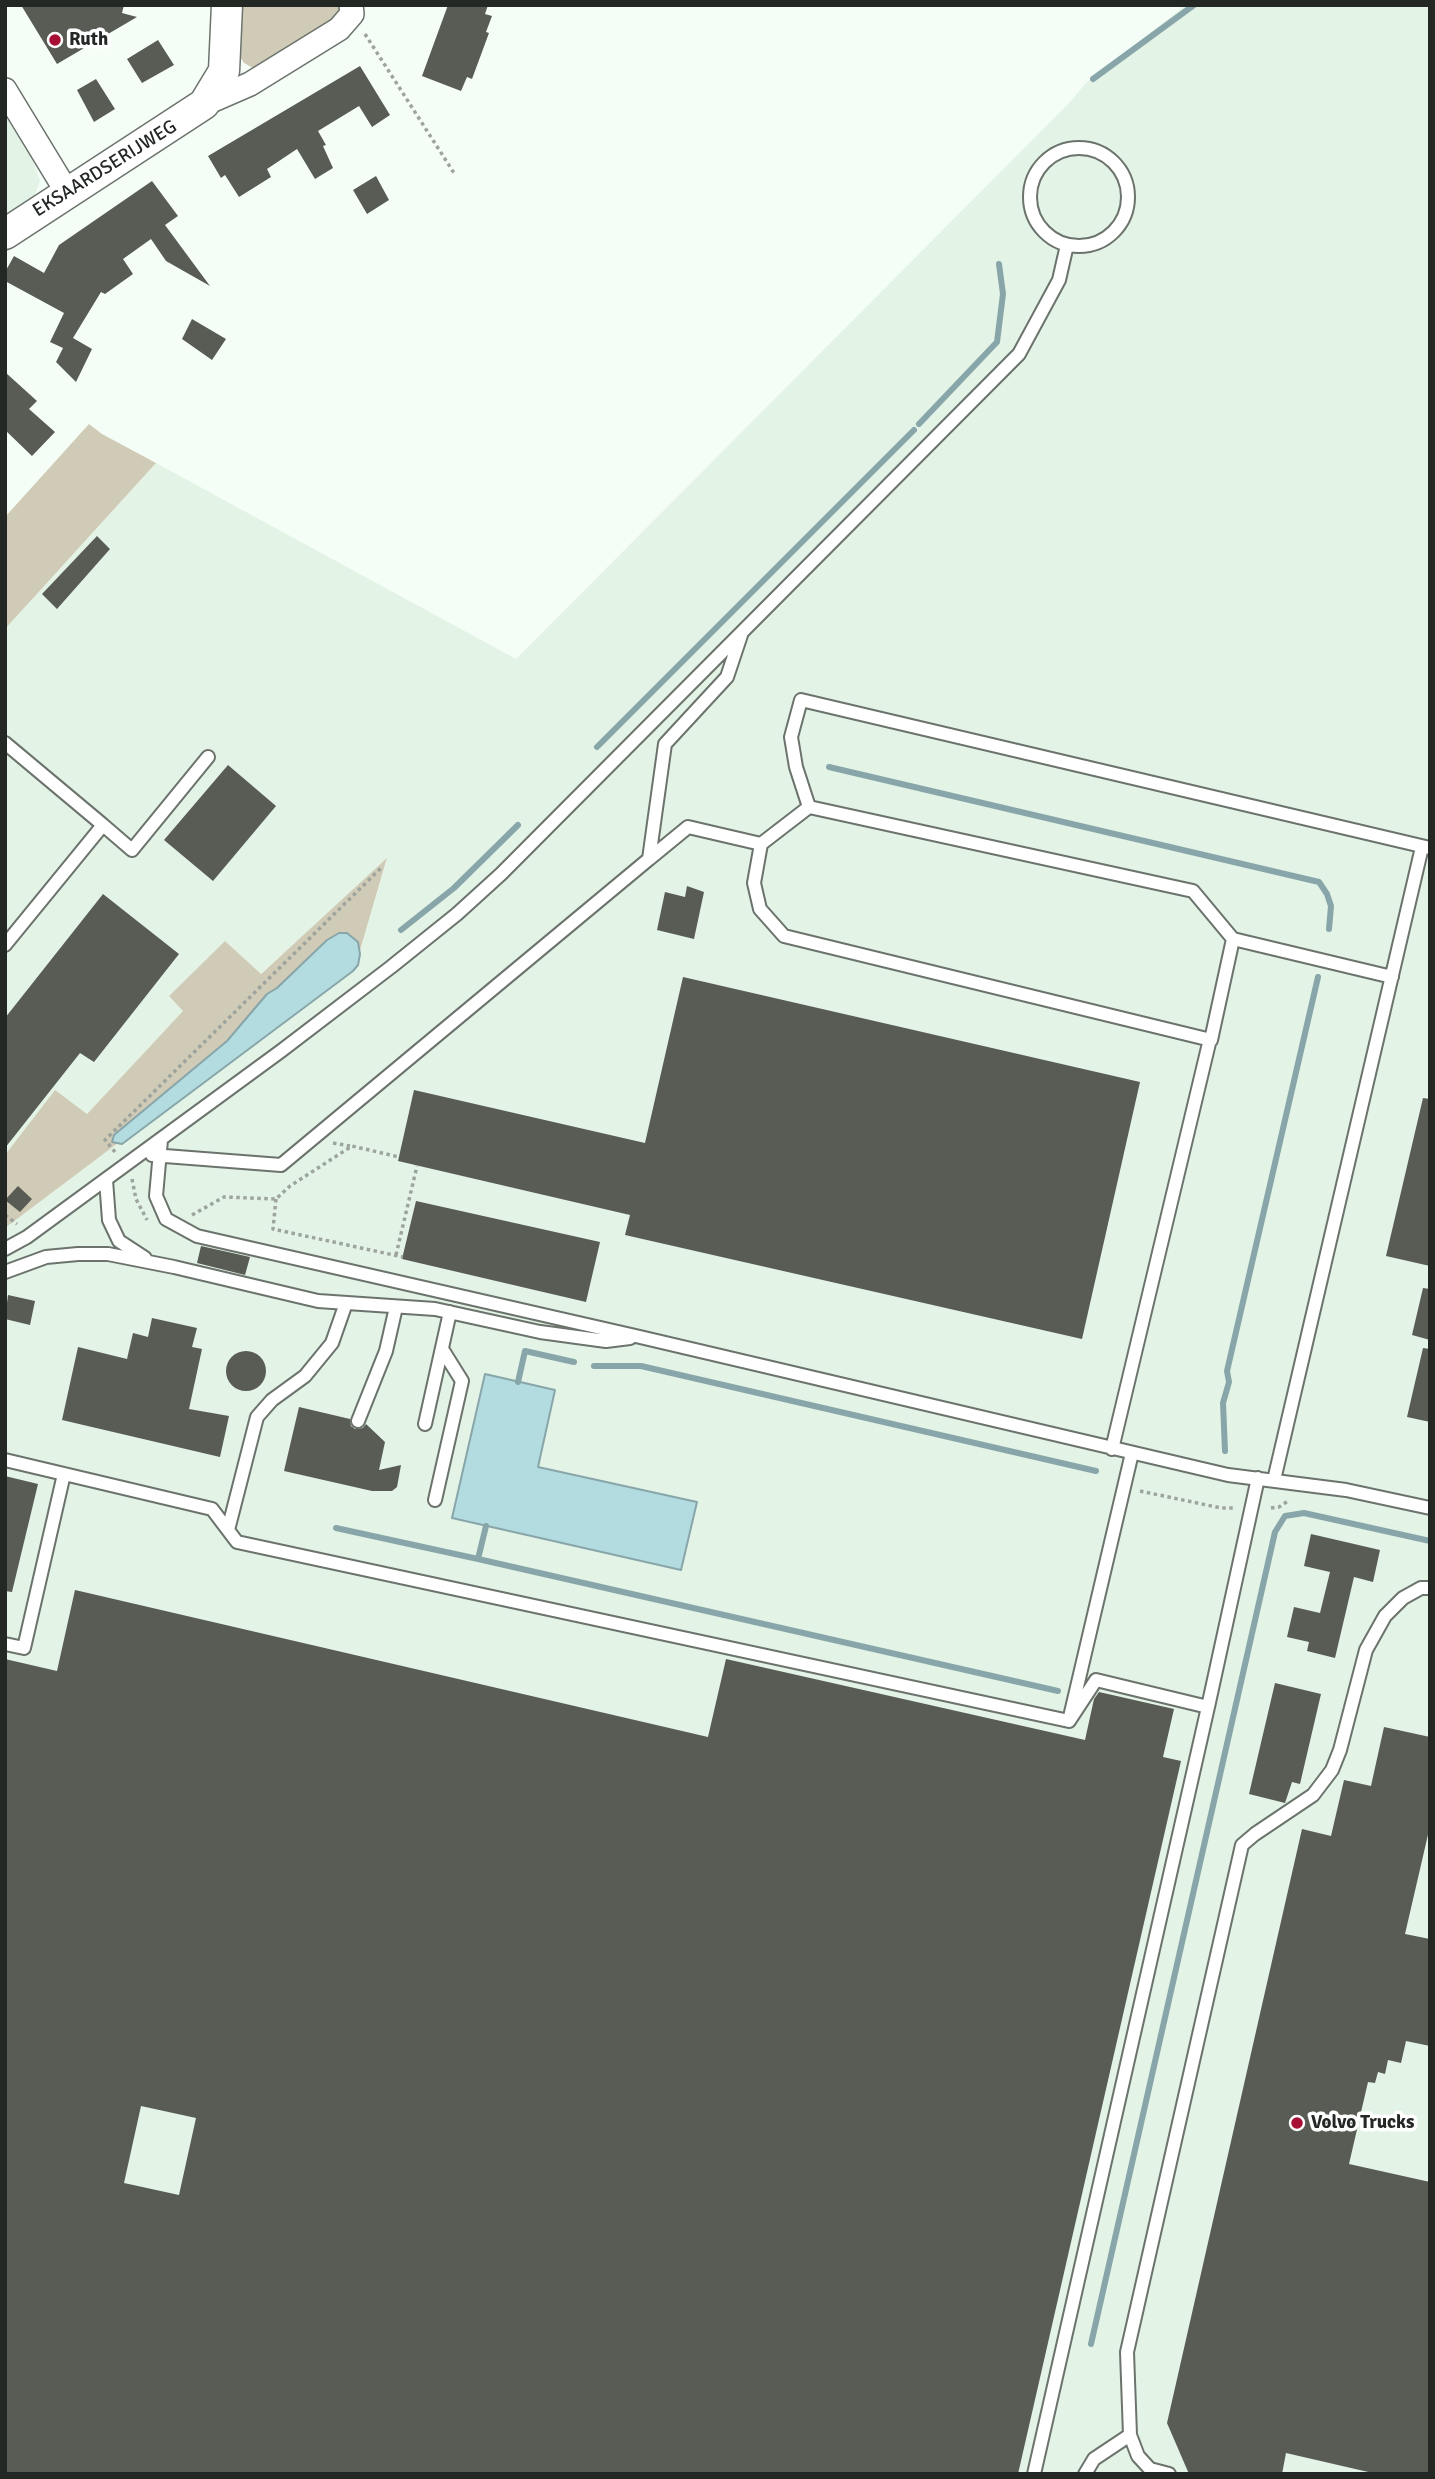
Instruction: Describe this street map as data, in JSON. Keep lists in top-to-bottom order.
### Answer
{
  "streets": {
    "street": ["EKSAARDSERIJWEG"]
  },
  "places": ["Ruth", "Volvo Trucks"]
}
